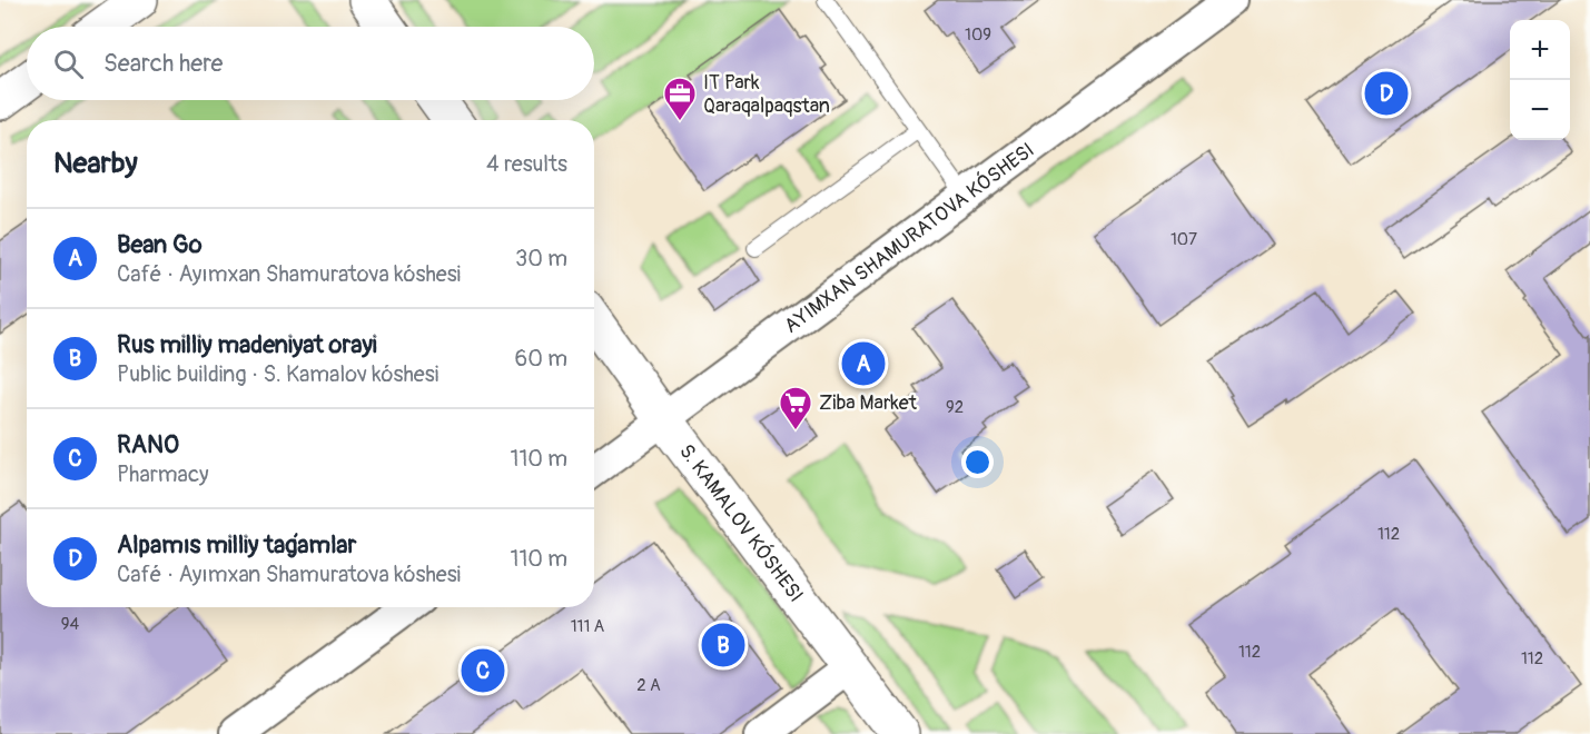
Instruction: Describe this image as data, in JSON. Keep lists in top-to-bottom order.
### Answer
{
  "streets": {
    "street": ["S. KAMALOV KÓSHESI"]
  },
  "places": {
    "office": ["IT Park Qaraqalpaqstan"],
    "supermarket": ["Ziba Market"]
  },
  "house_numbers": [
    "109",
    "107",
    "92",
    "112",
    "94",
    "111 А",
    "112",
    "112",
    "2 А"
  ],
  "page": {
    "map_buttons": ["+", "−"],
    "search": "Search here",
    "pins": [
      "D",
      "A",
      "B",
      "C"
    ],
    "heading": ["Nearby", "4 results"],
    "list": [
      {
        "mark": "A",
        "name": "Bean Go",
        "note": "Café · Ayımxan Shamuratova kóshesi",
        "value": "30 m"
      },
      {
        "mark": "B",
        "name": "Rus milliy madeniyat orayi",
        "note": "Public building · S. Kamalov kóshesi",
        "value": "60 m"
      },
      {
        "mark": "C",
        "name": "RANO",
        "note": "Pharmacy",
        "value": "110 m"
      },
      {
        "mark": "D",
        "name": "Alpamıs milliy taǵamlar",
        "note": "Café · Ayımxan Shamuratova kóshesi",
        "value": "110 m"
      }
    ]
  }
}
